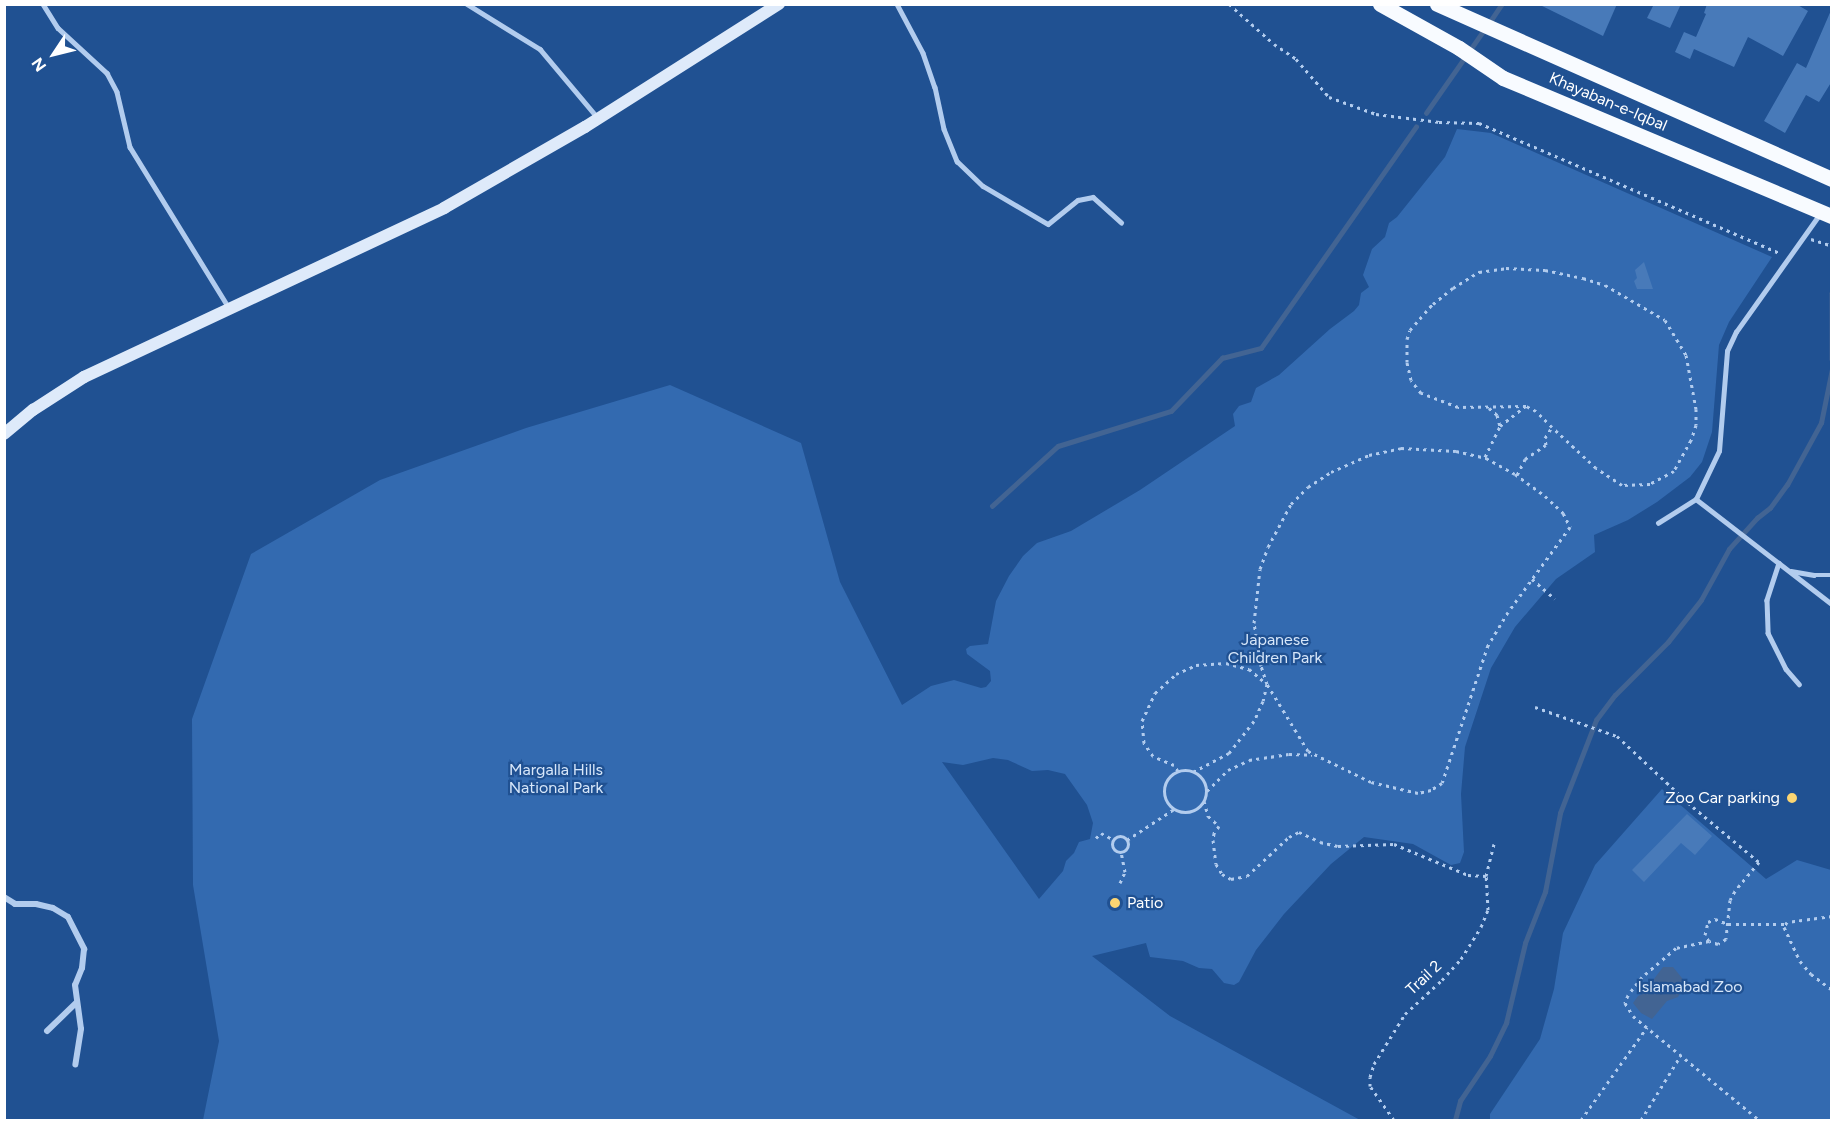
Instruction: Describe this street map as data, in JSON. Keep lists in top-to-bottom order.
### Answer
{
  "streets": {
    "main road": ["Khayaban-e-Iqbal"],
    "path": ["Trail 2"]
  },
  "parks": ["Japanese Children Park", "Margalla Hills National Park", "Islamabad Zoo"],
  "places": ["Zoo Car parking", "Patio"],
  "north": "bottom left"
}
